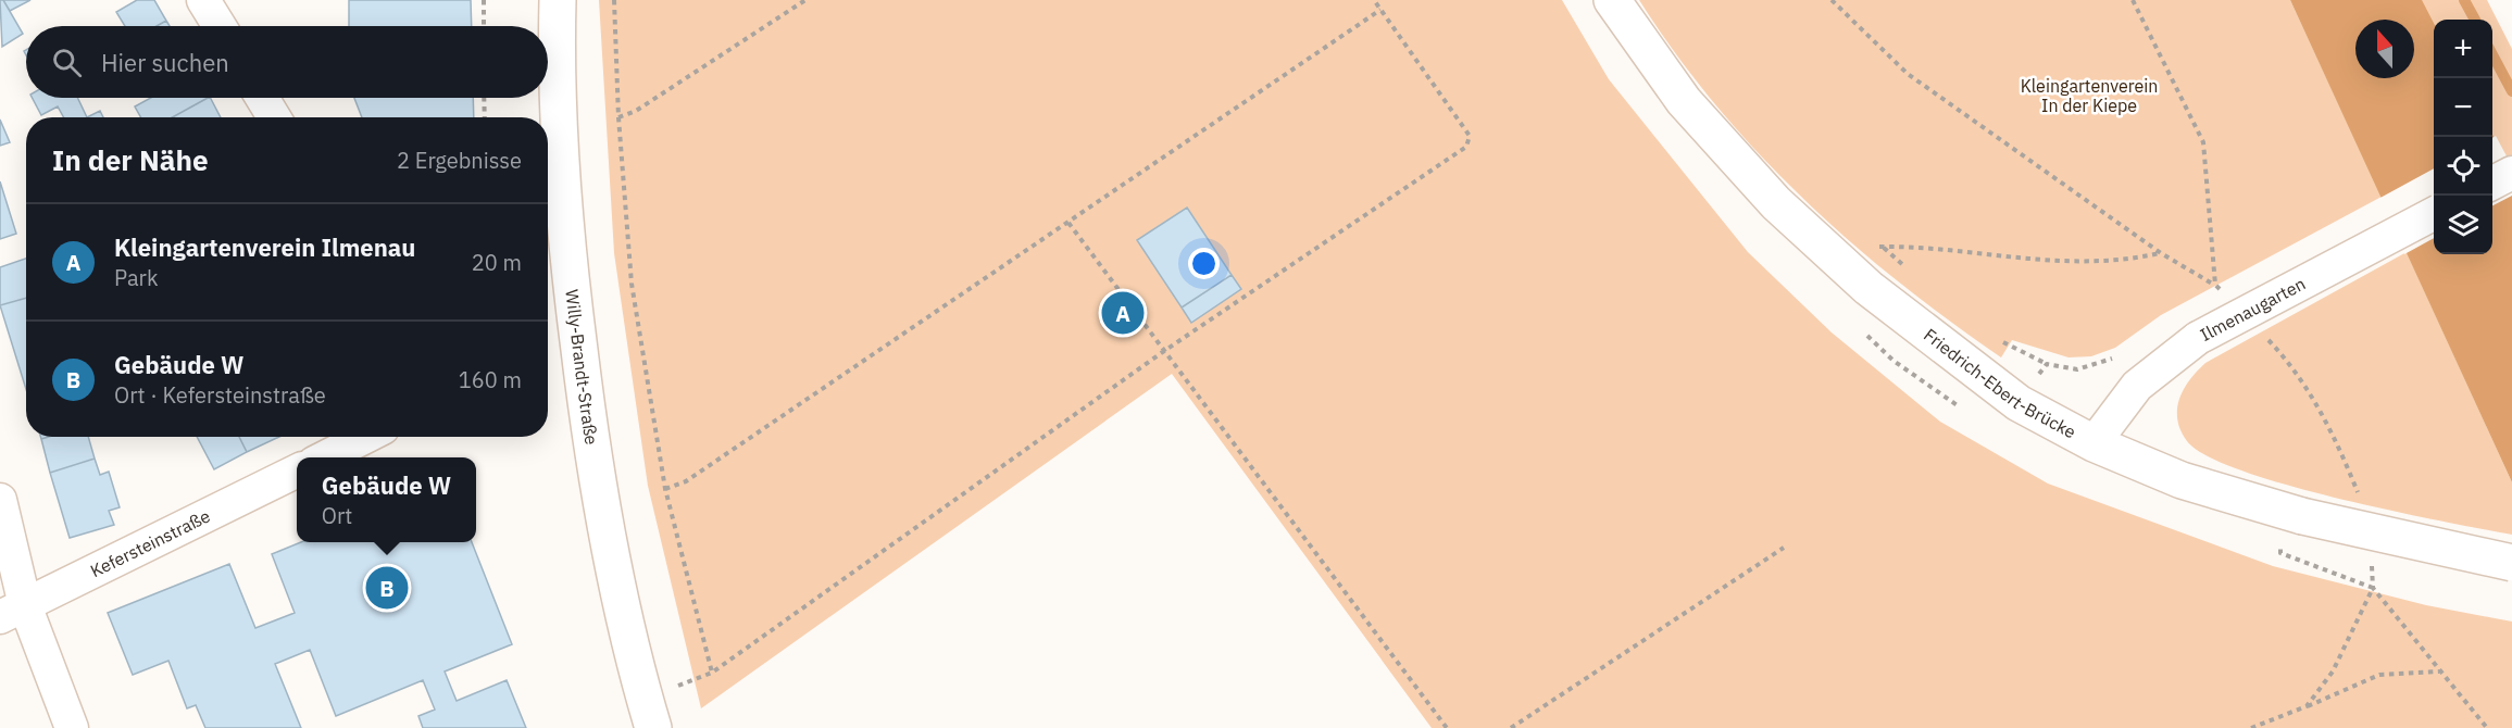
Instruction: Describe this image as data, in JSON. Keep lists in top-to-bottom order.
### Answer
{
  "streets": {
    "main road": ["Willy-Brandt-Straße", "Friedrich-Ebert-Brücke"],
    "street": ["Ilmenaugarten", "Kefersteinstraße"]
  },
  "crossings": [
    ["Ilmenaugarten", "Friedrich-Ebert-Brücke"]
  ],
  "parks": ["Kleingartenverein In der Kiepe"],
  "north": "top",
  "page": {
    "map_buttons": ["+", "−"],
    "search": "Hier suchen",
    "heading": ["In der Nähe", "2 Ergebnisse"],
    "list": [
      {
        "mark": "A",
        "name": "Kleingartenverein Ilmenau",
        "note": "Park",
        "value": "20 m"
      },
      {
        "mark": "B",
        "name": "Gebäude W",
        "note": "Ort · Kefersteinstraße",
        "value": "160 m"
      }
    ],
    "pins": ["A", "B"],
    "popup": ["Gebäude W", "Ort"]
  }
}
